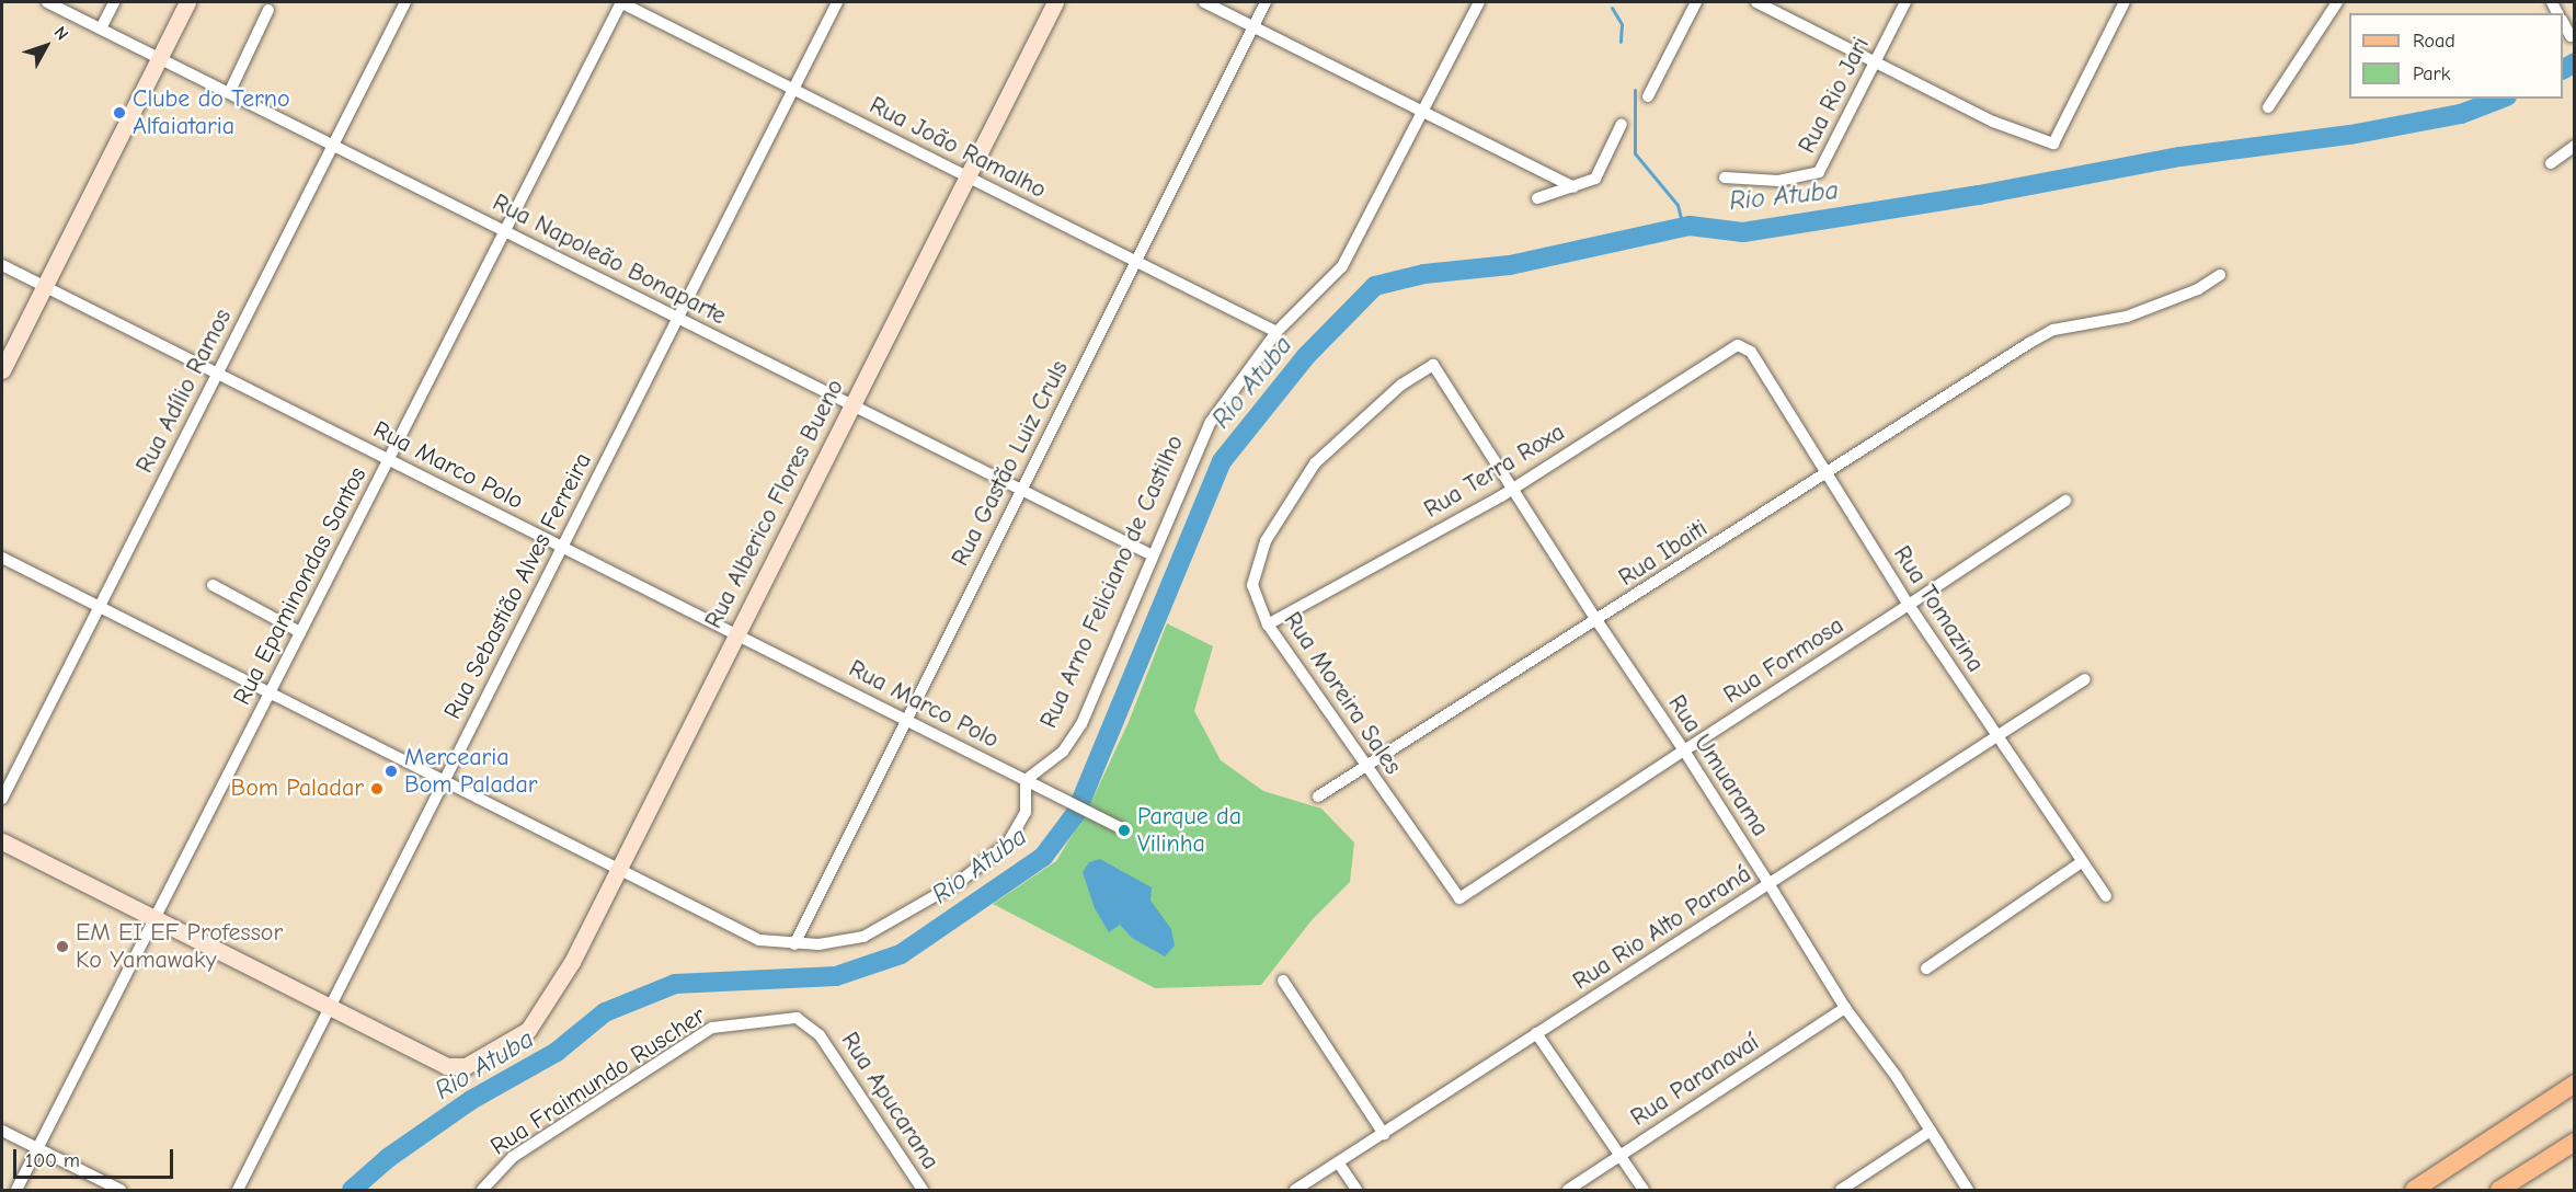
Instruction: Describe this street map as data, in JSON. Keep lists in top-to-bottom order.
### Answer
{
  "streets": {
    "street": [
      "Rua Rio Jari",
      "Rua João Ramalho",
      "Rua Napoleão Bonaparte",
      "Rua Adílio Ramos",
      "Rua Gastão Luiz Cruls",
      "Rua Marco Polo",
      "Rua Terra Roxa",
      "Rua Alberico Flores Bueno",
      "Rua Ibaiti",
      "Rua Arno Feliciano de Castilho",
      "Rua Epaminondas Santos",
      "Rua Sebastião Alves Ferreira",
      "Rua Tomazina",
      "Rua Formosa",
      "Rua Moreira Sales",
      "Rua Umuarama",
      "Rua Rio Alto Paraná",
      "Rua Paranavaí",
      "Rua Fraimundo Ruscher",
      "Rua Apucarana"
    ]
  },
  "crossings": [
    ["Rua João Ramalho", "Rua Gastão Luiz Cruls"],
    ["Rua João Ramalho", "Rua Alberico Flores Bueno"],
    ["Rua João Ramalho", "Rua Arno Feliciano de Castilho"],
    ["Rua João Ramalho", "Rua Epaminondas Santos"],
    ["Rua João Ramalho", "Rua Sebastião Alves Ferreira"],
    ["Rua Napoleão Bonaparte", "Rua Adílio Ramos"],
    ["Rua Napoleão Bonaparte", "Rua Gastão Luiz Cruls"],
    ["Rua Napoleão Bonaparte", "Rua Alberico Flores Bueno"],
    ["Rua Napoleão Bonaparte", "Rua Arno Feliciano de Castilho"],
    ["Rua Napoleão Bonaparte", "Rua Epaminondas Santos"],
    ["Rua Napoleão Bonaparte", "Rua Sebastião Alves Ferreira"],
    ["Rua Adílio Ramos", "Rua Marco Polo"],
    ["Rua Gastão Luiz Cruls", "Rua Marco Polo"],
    ["Rua Marco Polo", "Rua Alberico Flores Bueno"],
    ["Rua Marco Polo", "Rua Arno Feliciano de Castilho"],
    ["Rua Marco Polo", "Rua Epaminondas Santos"],
    ["Rua Marco Polo", "Rua Sebastião Alves Ferreira"],
    ["Rua Terra Roxa", "Rua Tomazina"],
    ["Rua Terra Roxa", "Rua Moreira Sales"],
    ["Rua Terra Roxa", "Rua Umuarama"],
    ["Rua Alberico Flores Bueno", "Rua Sebastião Alves Ferreira"],
    ["Rua Ibaiti", "Rua Tomazina"],
    ["Rua Ibaiti", "Rua Moreira Sales"],
    ["Rua Ibaiti", "Rua Umuarama"],
    ["Rua Tomazina", "Rua Formosa"],
    ["Rua Tomazina", "Rua Rio Alto Paraná"],
    ["Rua Formosa", "Rua Moreira Sales"],
    ["Rua Formosa", "Rua Umuarama"],
    ["Rua Moreira Sales", "Rua Umuarama"],
    ["Rua Umuarama", "Rua Rio Alto Paraná"],
    ["Rua Umuarama", "Rua Paranavaí"],
    ["Rua Fraimundo Ruscher", "Rua Apucarana"]
  ],
  "water": ["Rio Atuba"],
  "places": [
    "Clube do Terno Alfaiataria",
    "Mercearia Bom Paladar",
    "Bom Paladar",
    "Parque da Vilinha",
    "EM EI EF Professor Ko Yamawaky"
  ],
  "legend": ["Road", "Park"],
  "scale_bar": "100 m",
  "north": "top right"
}
